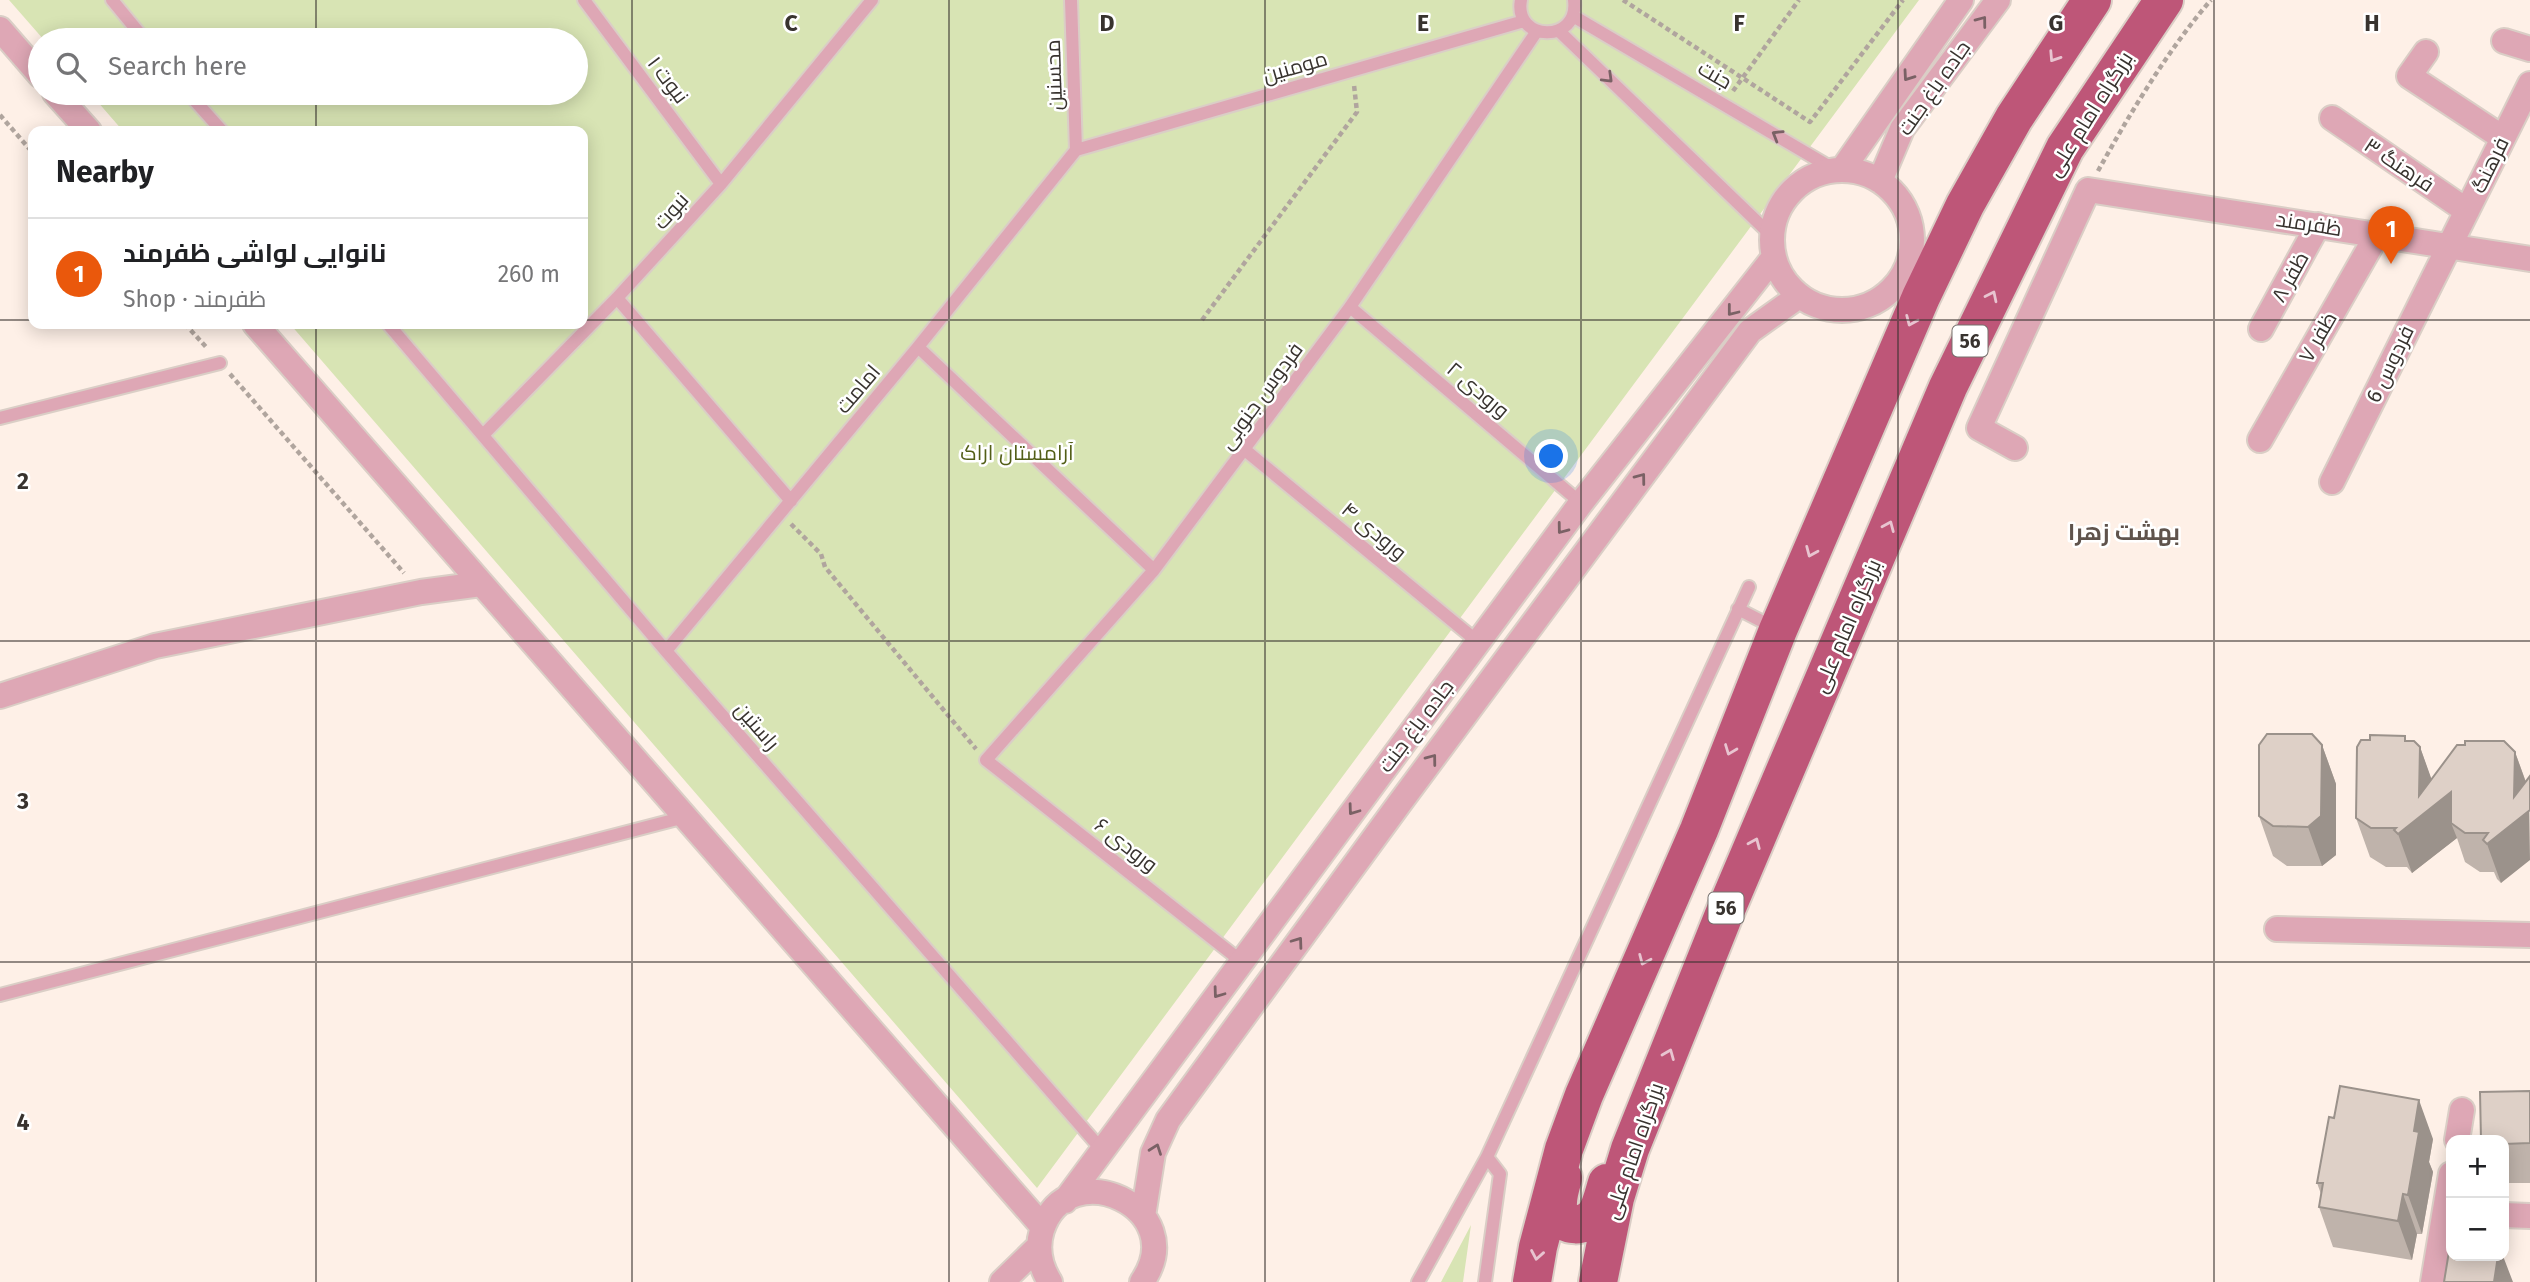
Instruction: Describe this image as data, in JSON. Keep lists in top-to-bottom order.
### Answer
{
  "streets": {
    "highway": ["بزرگراه امام علی", "56"],
    "street": [
      "جاده باغ جنت",
      "فرهنگ ۳",
      "فرهنگ",
      "ظفرمند",
      "ظفر ۸",
      "ظفر ۷",
      "فردوس 6"
    ],
    "lane": [
      "مومنین",
      "محسنین",
      "جنت",
      "نبوت ۱",
      "نبوت",
      "امامت",
      "ورودی ۲",
      "فردوس جنوبی",
      "ورودی ۴",
      "راستین",
      "ورودی ۶"
    ]
  },
  "crossings": [
    ["مومنین", "محسنین"],
    ["مومنین", "امامت"],
    ["محسنین", "امامت"],
    ["جنت", "جاده باغ جنت"],
    ["نبوت ۱", "نبوت"],
    ["جاده باغ جنت", "ورودی ۲"],
    ["جاده باغ جنت", "ورودی ۴"],
    ["جاده باغ جنت", "راستین"],
    ["جاده باغ جنت", "ورودی ۶"],
    ["فرهنگ ۳", "فرهنگ"],
    ["فرهنگ", "ظفرمند"],
    ["فرهنگ", "فردوس 6"],
    ["نبوت", "راستین"],
    ["ظفرمند", "ظفر ۸"],
    ["ظفرمند", "ظفر ۷"],
    ["ظفرمند", "فردوس 6"],
    ["امامت", "راستین"],
    ["ورودی ۲", "فردوس جنوبی"],
    ["فردوس جنوبی", "ورودی ۴"],
    ["فردوس جنوبی", "ورودی ۶"]
  ],
  "districts": ["بهشت زهرا"],
  "parks": ["آرامستان اراک"],
  "page": {
    "search": "Search here",
    "heading": "Nearby",
    "pins": "1",
    "list": [
      {
        "mark": "1",
        "name": "نانوایی لواشی ظفرمند",
        "note": "Shop · ظفرمند",
        "value": "260 m"
      }
    ],
    "map_buttons": ["+", "−"]
  },
  "grid": {
    "columns": [
      "C",
      "D",
      "E",
      "F",
      "G",
      "H"
    ],
    "rows": ["2", "3", "4"]
  }
}
